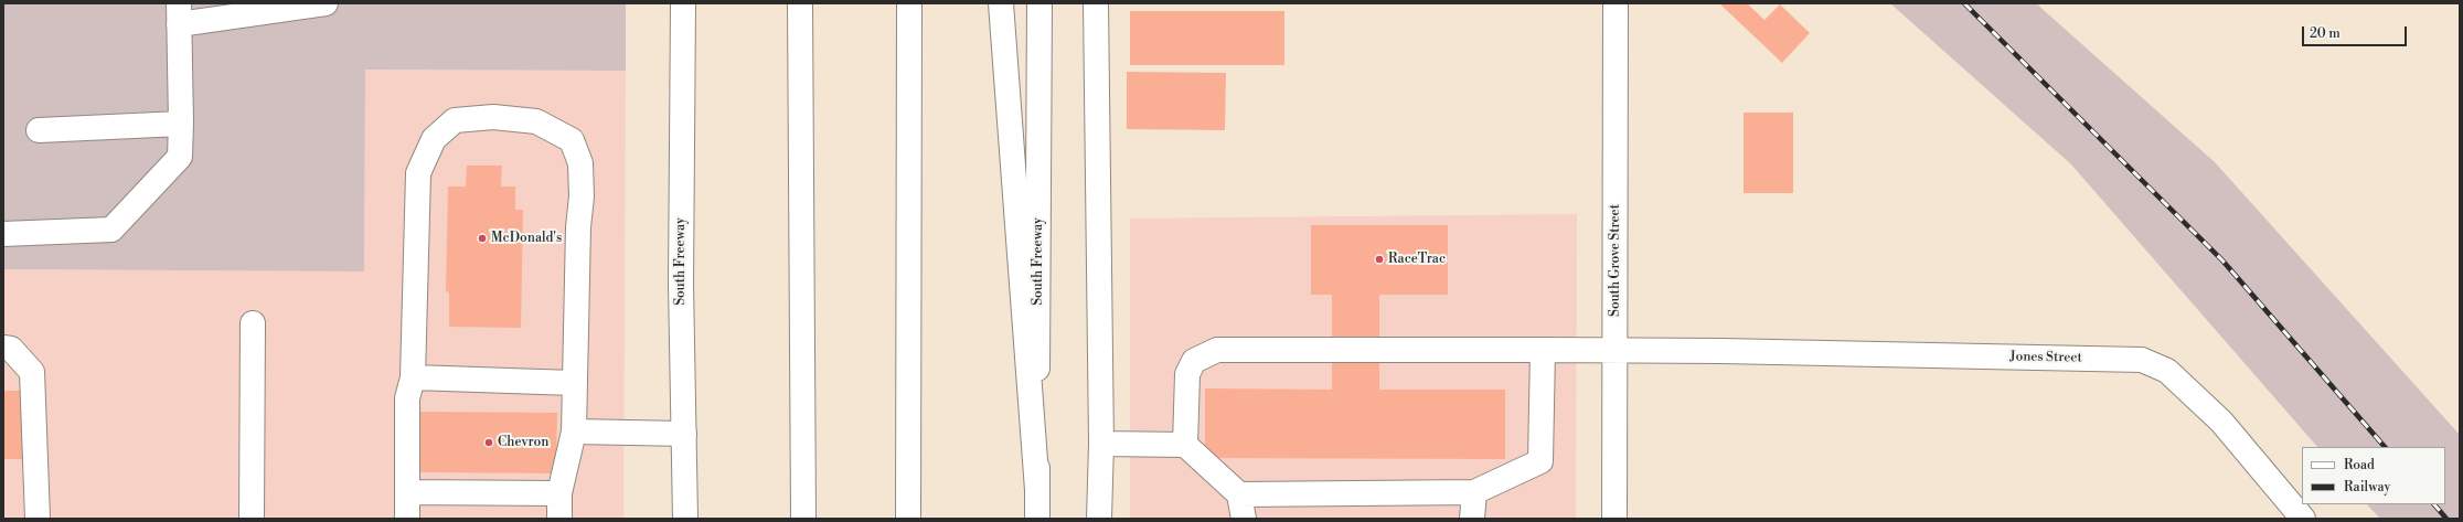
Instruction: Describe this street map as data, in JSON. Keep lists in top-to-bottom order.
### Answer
{
  "streets": {
    "main road": ["South Grove Street", "South Freeway", "Jones Street"]
  },
  "crossings": [
    ["South Grove Street", "Jones Street"]
  ],
  "places": ["McDonald's", "RaceTrac", "Chevron"],
  "legend": ["Road", "Railway"],
  "scale_bar": "20 m"
}
